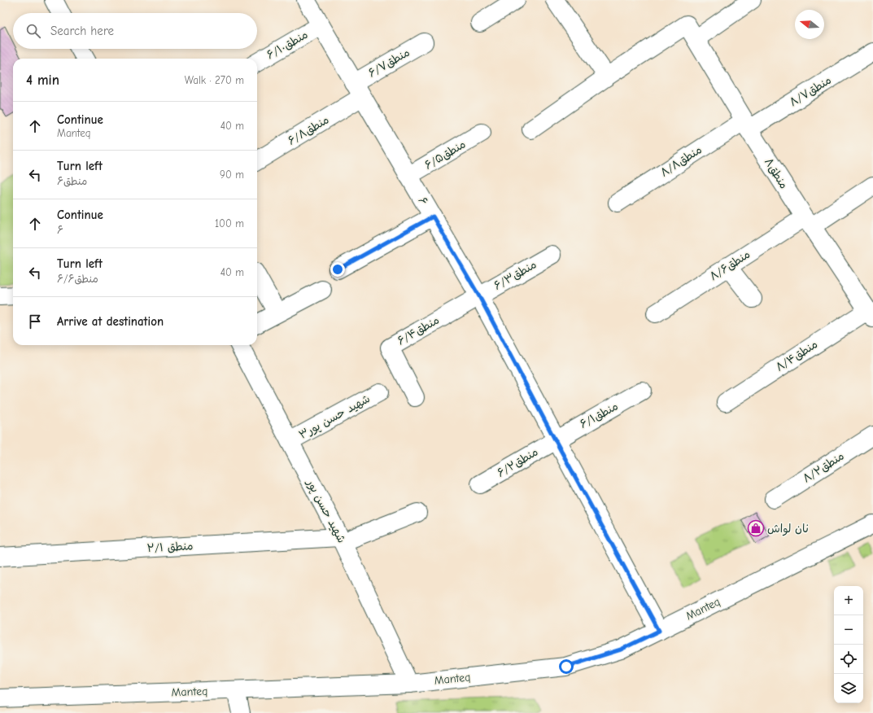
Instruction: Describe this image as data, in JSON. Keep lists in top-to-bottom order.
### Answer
{
  "streets": {
    "street": [
      "منطق۶/۱۰",
      "منطق۶/۷",
      "منطق۸/۷",
      "منطق۶/۸",
      "منطق۶/۵",
      "منطق۸/۸",
      "منطق۸",
      "۶",
      "منطق۸/۶",
      "منطق۶/۳",
      "منطق۶/۴",
      "منطق۸/۴",
      "منطق۶/۱",
      "شهید حسن پور۳",
      "منطق۶/۲",
      "منطق۸/۲",
      "شهید حسن پور",
      "منطق ۲/۱",
      "Manteq"
    ]
  },
  "crossings": [
    ["منطق۶/۱۰", "۶"],
    ["منطق۶/۷", "منطق۶/۸"],
    ["منطق۶/۷", "۶"],
    ["منطق۸/۷", "منطق۸/۸"],
    ["منطق۸/۷", "منطق۸"],
    ["منطق۶/۸", "۶"],
    ["منطق۶/۵", "۶"],
    ["منطق۸/۸", "منطق۸"],
    ["منطق۸", "منطق۸/۶"],
    ["منطق۸", "منطق۸/۴"],
    ["۶", "منطق۶/۳"],
    ["۶", "منطق۶/۴"],
    ["۶", "منطق۶/۱"],
    ["۶", "منطق۶/۲"],
    ["۶", "Manteq"],
    ["منطق۶/۳", "منطق۶/۴"],
    ["منطق۶/۱", "منطق۶/۲"],
    ["شهید حسن پور۳", "شهید حسن پور"],
    ["شهید حسن پور", "منطق ۲/۱"],
    ["شهید حسن پور", "Manteq"]
  ],
  "places": {
    "shop": ["نان لواش"]
  },
  "north": "left",
  "page": {
    "search": "Search here",
    "heading": ["4 min", "Walk · 270 m"],
    "list": [
      ["Continue", "Manteq", "40 m"],
      ["Turn left", "منطق۶", "90 m"],
      ["Continue", "۶", "100 m"],
      ["Turn left", "منطق۶/۶", "40 m"],
      "Arrive at destination"
    ],
    "map_buttons": ["+", "−"]
  }
}
